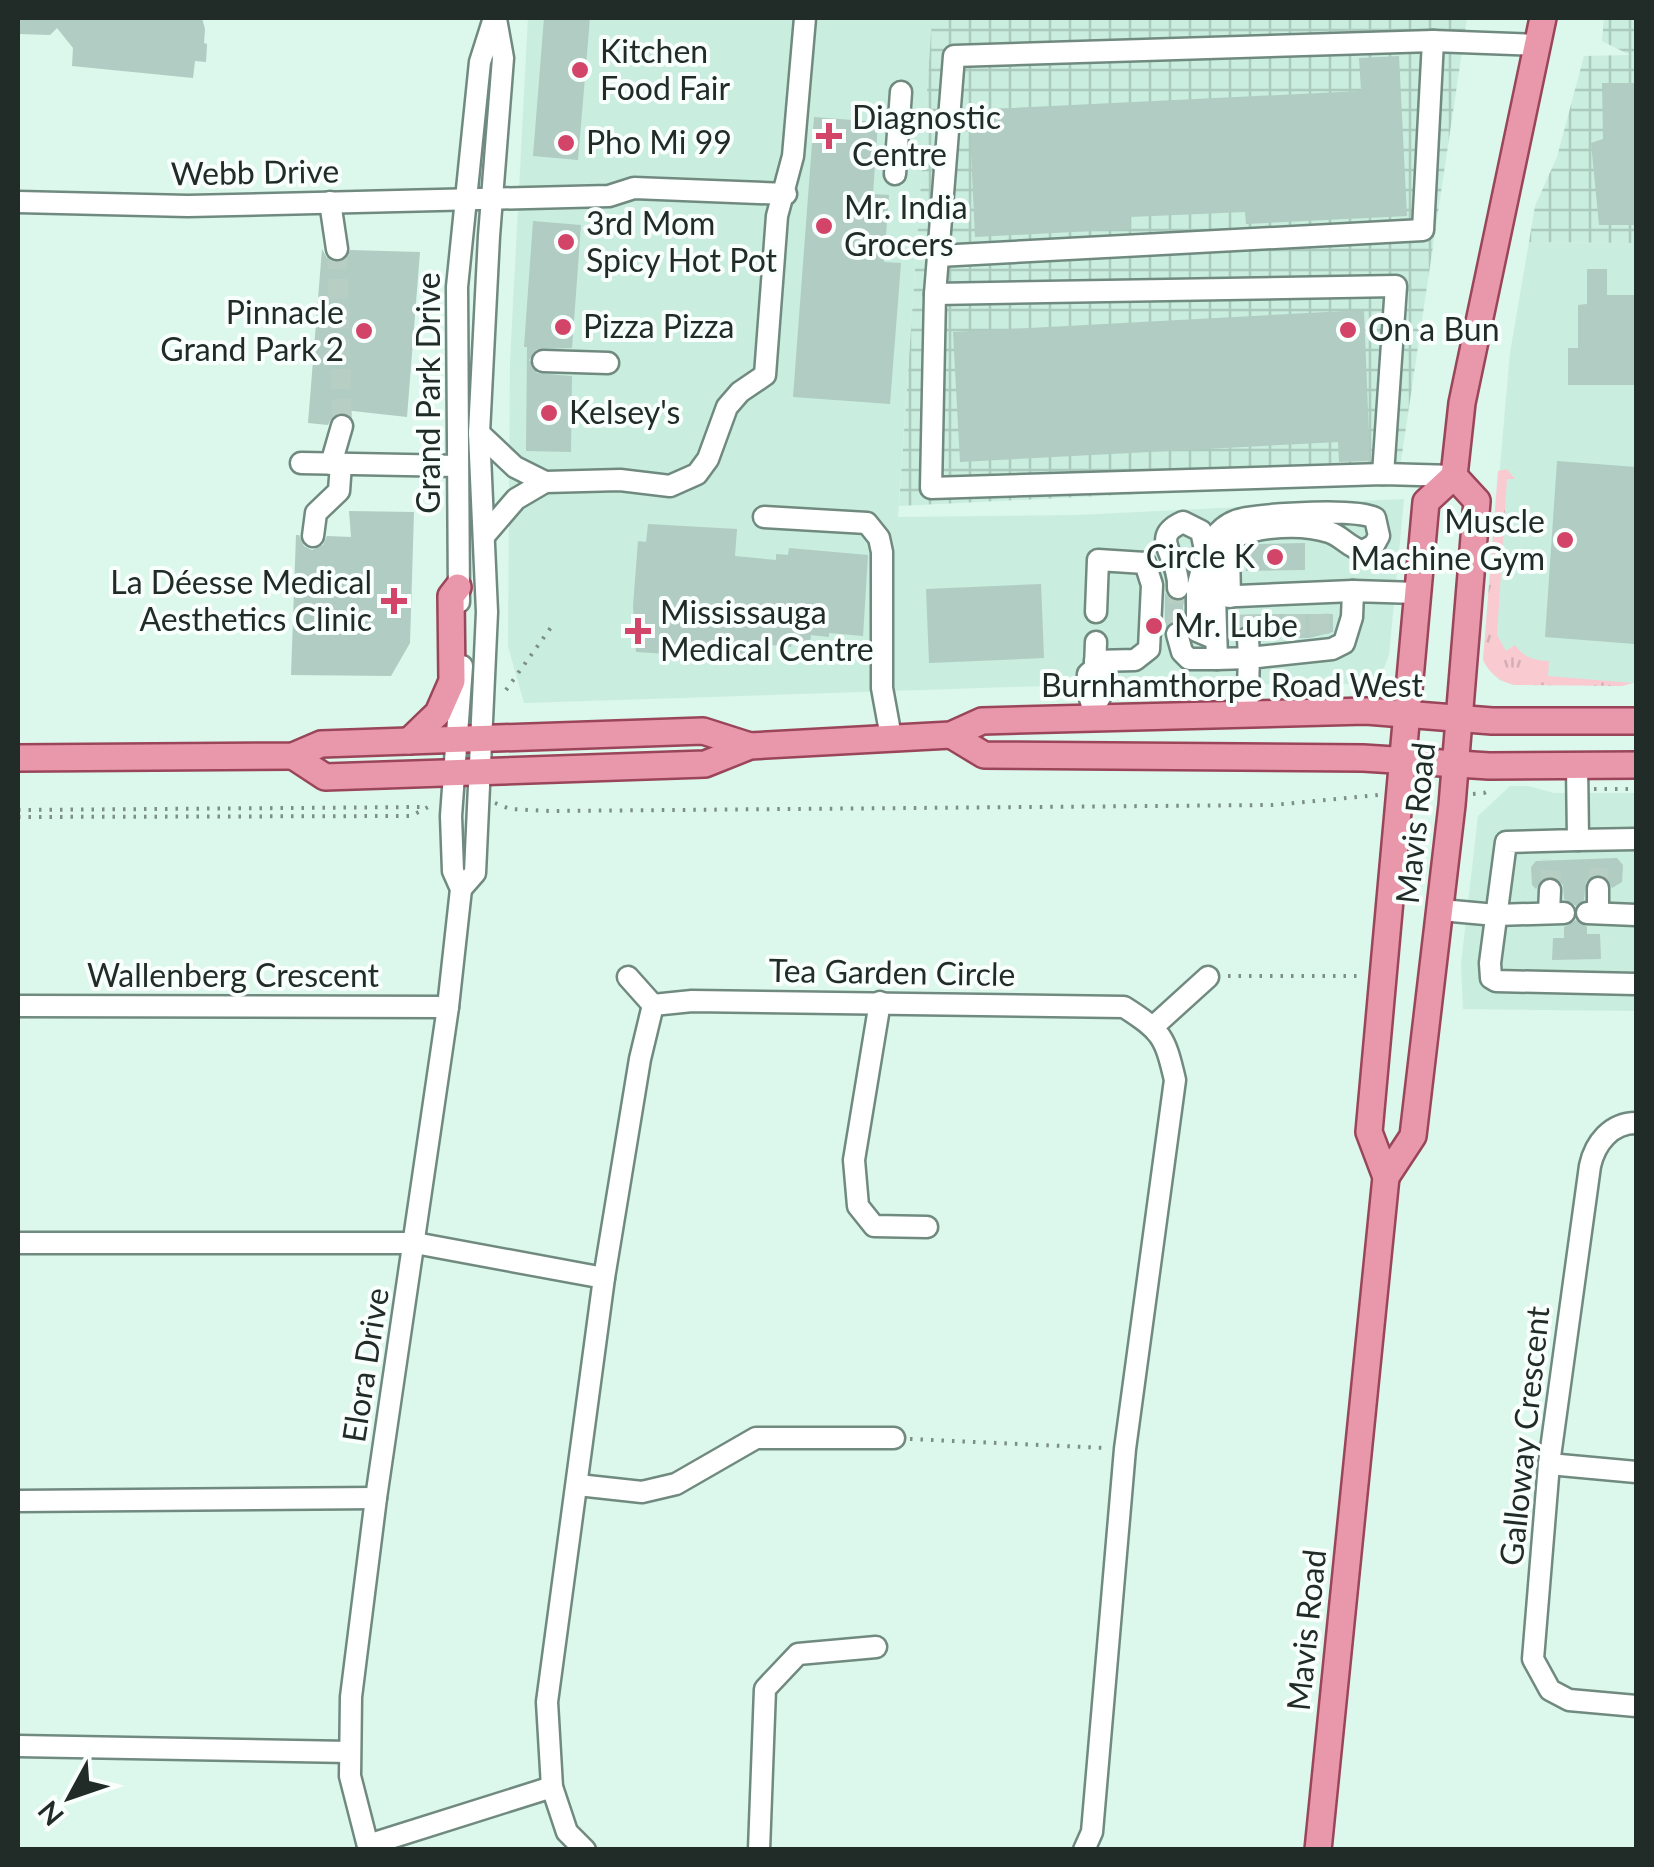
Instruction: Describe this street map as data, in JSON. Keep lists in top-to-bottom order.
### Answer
{
  "streets": {
    "main road": ["Burnhamthorpe Road West", "Mavis Road"],
    "street": [
      "Webb Drive",
      "Grand Park Drive",
      "Tea Garden Circle",
      "Wallenberg Crescent",
      "Elora Drive",
      "Galloway Crescent"
    ]
  },
  "crossings": [
    ["Webb Drive", "Grand Park Drive"],
    ["Grand Park Drive", "Burnhamthorpe Road West"],
    ["Grand Park Drive", "Elora Drive"],
    ["Burnhamthorpe Road West", "Mavis Road"],
    ["Burnhamthorpe Road West", "Elora Drive"],
    ["Wallenberg Crescent", "Elora Drive"]
  ],
  "places": {
    "other": [
      "Kitchen Food Fair",
      "Pho Mi 99",
      "Mr. India Grocers",
      "3rd Mom Spicy Hot Pot",
      "Pizza Pizza",
      "On a Bun",
      "Pinnacle Grand Park 2",
      "Kelsey's",
      "Muscle Machine Gym",
      "Circle K",
      "Mr. Lube"
    ],
    "health": ["Diagnostic Centre", "La Déesse Medical Aesthetics Clinic", "Mississauga Medical Centre"]
  },
  "north": "bottom left"
}
